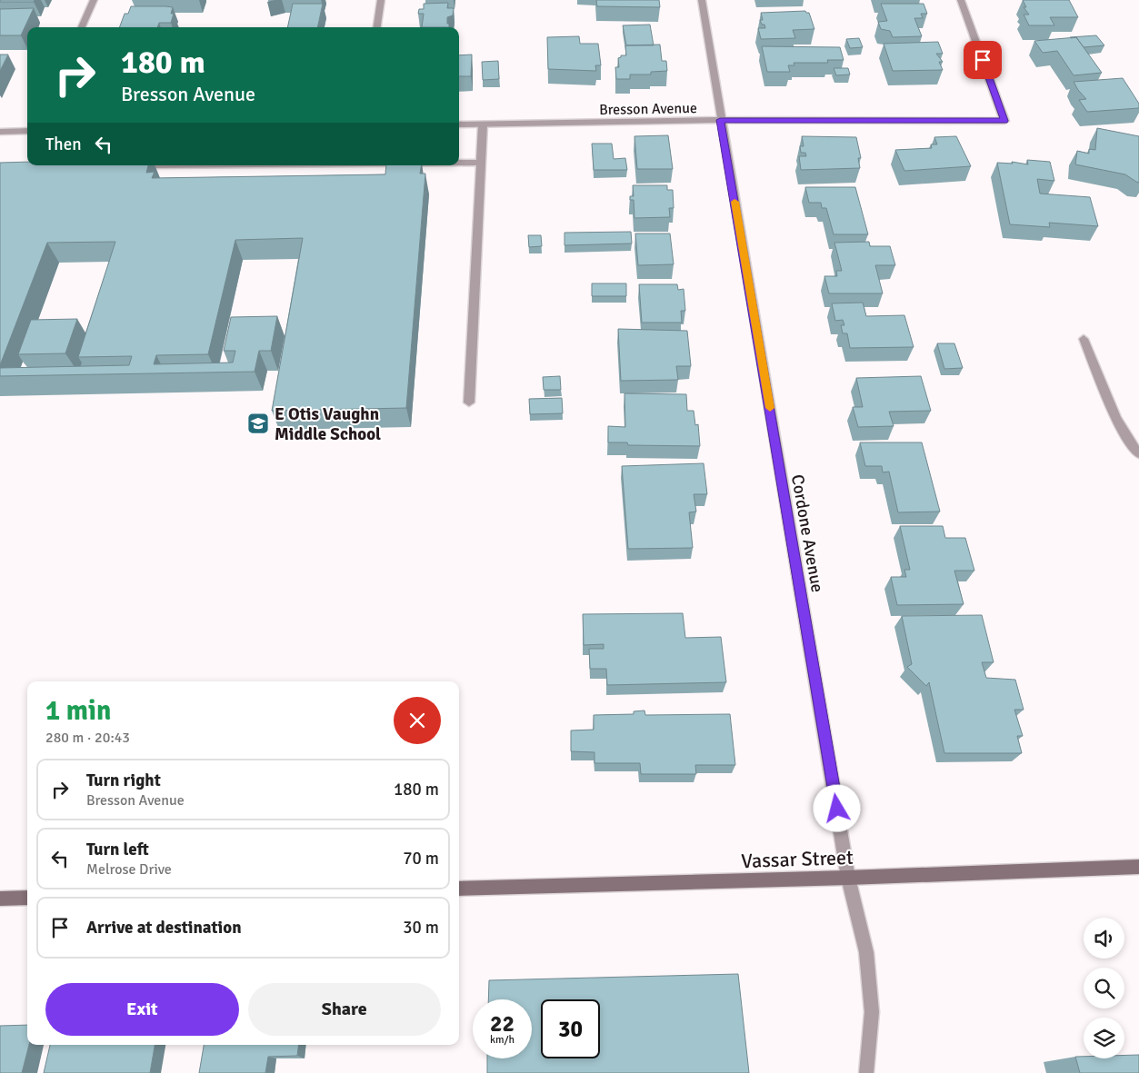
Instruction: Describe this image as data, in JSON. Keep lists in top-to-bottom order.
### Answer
{
  "streets": {
    "street": ["Bresson Avenue", "Cordone Avenue", "Vassar Street"]
  },
  "crossings": [
    ["Bresson Avenue", "Cordone Avenue"],
    ["Cordone Avenue", "Vassar Street"]
  ],
  "places": {
    "school or university": ["E Otis Vaughn Middle School"]
  },
  "page": {
    "turn": ["180 m", "Bresson Avenue"],
    "then": "Then",
    "heading": ["1 min", "280 m · 20:43"],
    "list": [
      {
        "name": "Turn right",
        "note": "Bresson Avenue",
        "value": "180 m"
      },
      {
        "name": "Turn left",
        "note": "Melrose Drive",
        "value": "70 m"
      },
      {
        "name": "Arrive at destination",
        "value": "30 m"
      }
    ],
    "buttons": ["Exit", "Share"],
    "speed": "22 km/h",
    "limit": "30"
  }
}
